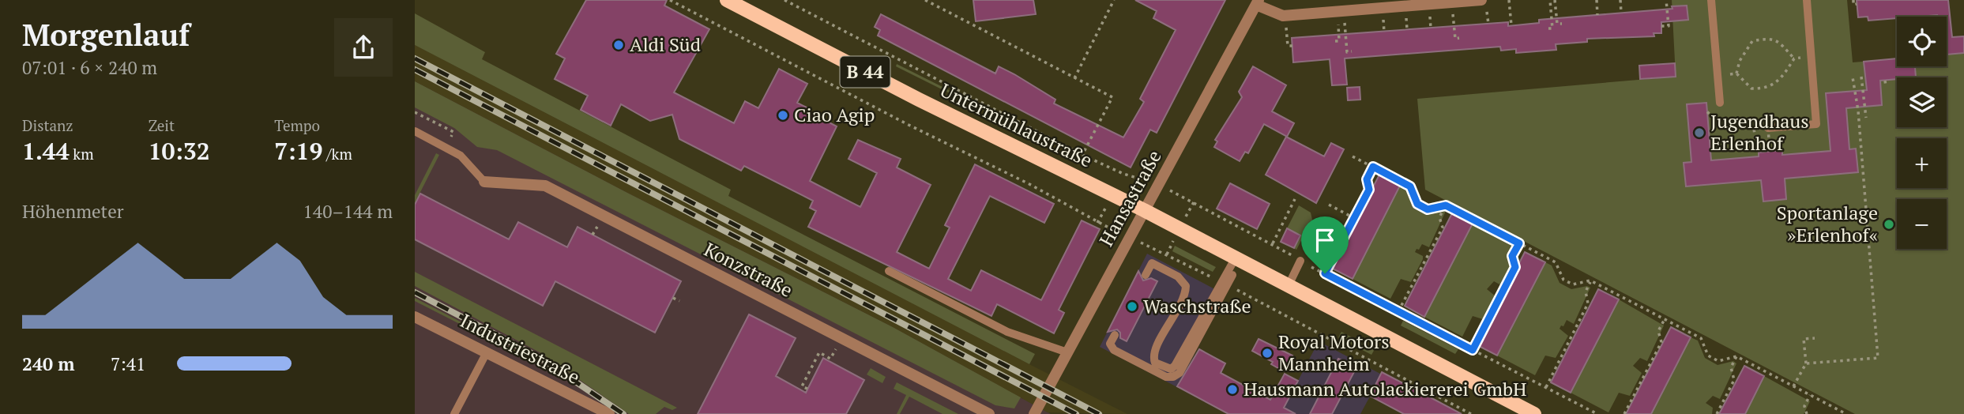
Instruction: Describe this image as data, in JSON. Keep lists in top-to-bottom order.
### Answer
{
  "streets": {
    "main road": ["B 44", "Untermühlaustraße"],
    "street": ["Hansastraße", "Konzstraße", "Industriestraße"]
  },
  "crossings": [
    ["Untermühlaustraße", "Hansastraße"]
  ],
  "places": [
    "Aldi Süd",
    "Ciao Agip",
    "Jugendhaus Erlenhof",
    "Sportanlage »Erlenhof«",
    "Waschstraße",
    "Royal Motors Mannheim",
    "Hausmann Autolackiererei GmbH"
  ],
  "page": {
    "heading": ["Morgenlauf", "07:01 · 6 × 240 m"],
    "map_buttons": ["+", "−"],
    "stats": [
      ["Distanz", "1.44 km"],
      ["Zeit", "10:32"],
      ["Tempo", "7:19 /km"]
    ],
    "chart": ["Höhenmeter", "140–144 m"],
    "list": [
      {
        "name": "240 m",
        "note": "7:41"
      }
    ]
  }
}
